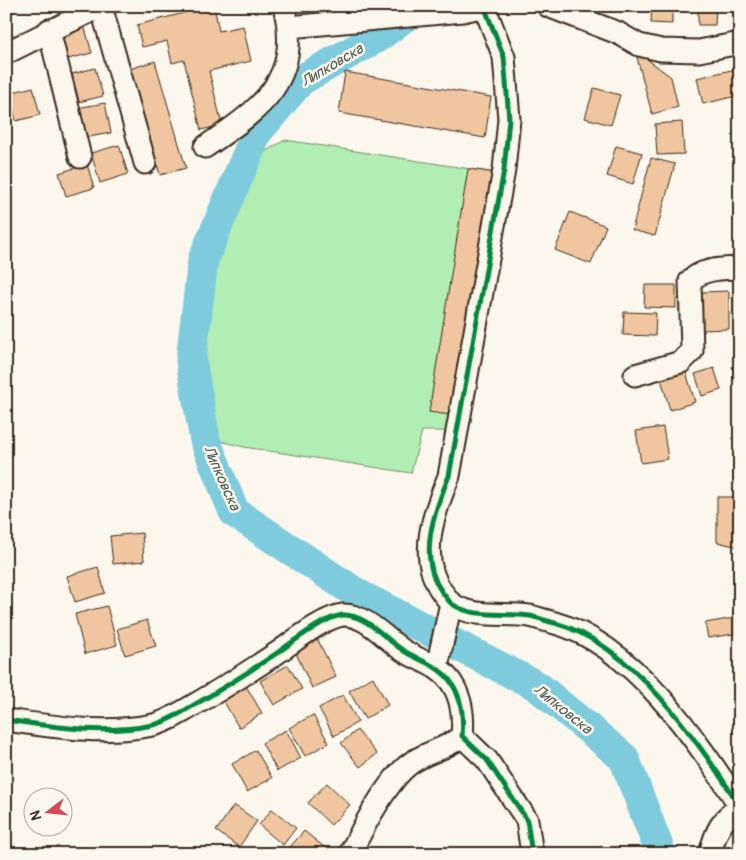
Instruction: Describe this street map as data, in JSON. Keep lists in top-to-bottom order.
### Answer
{
  "water": ["Липковска"],
  "north": "left"
}
